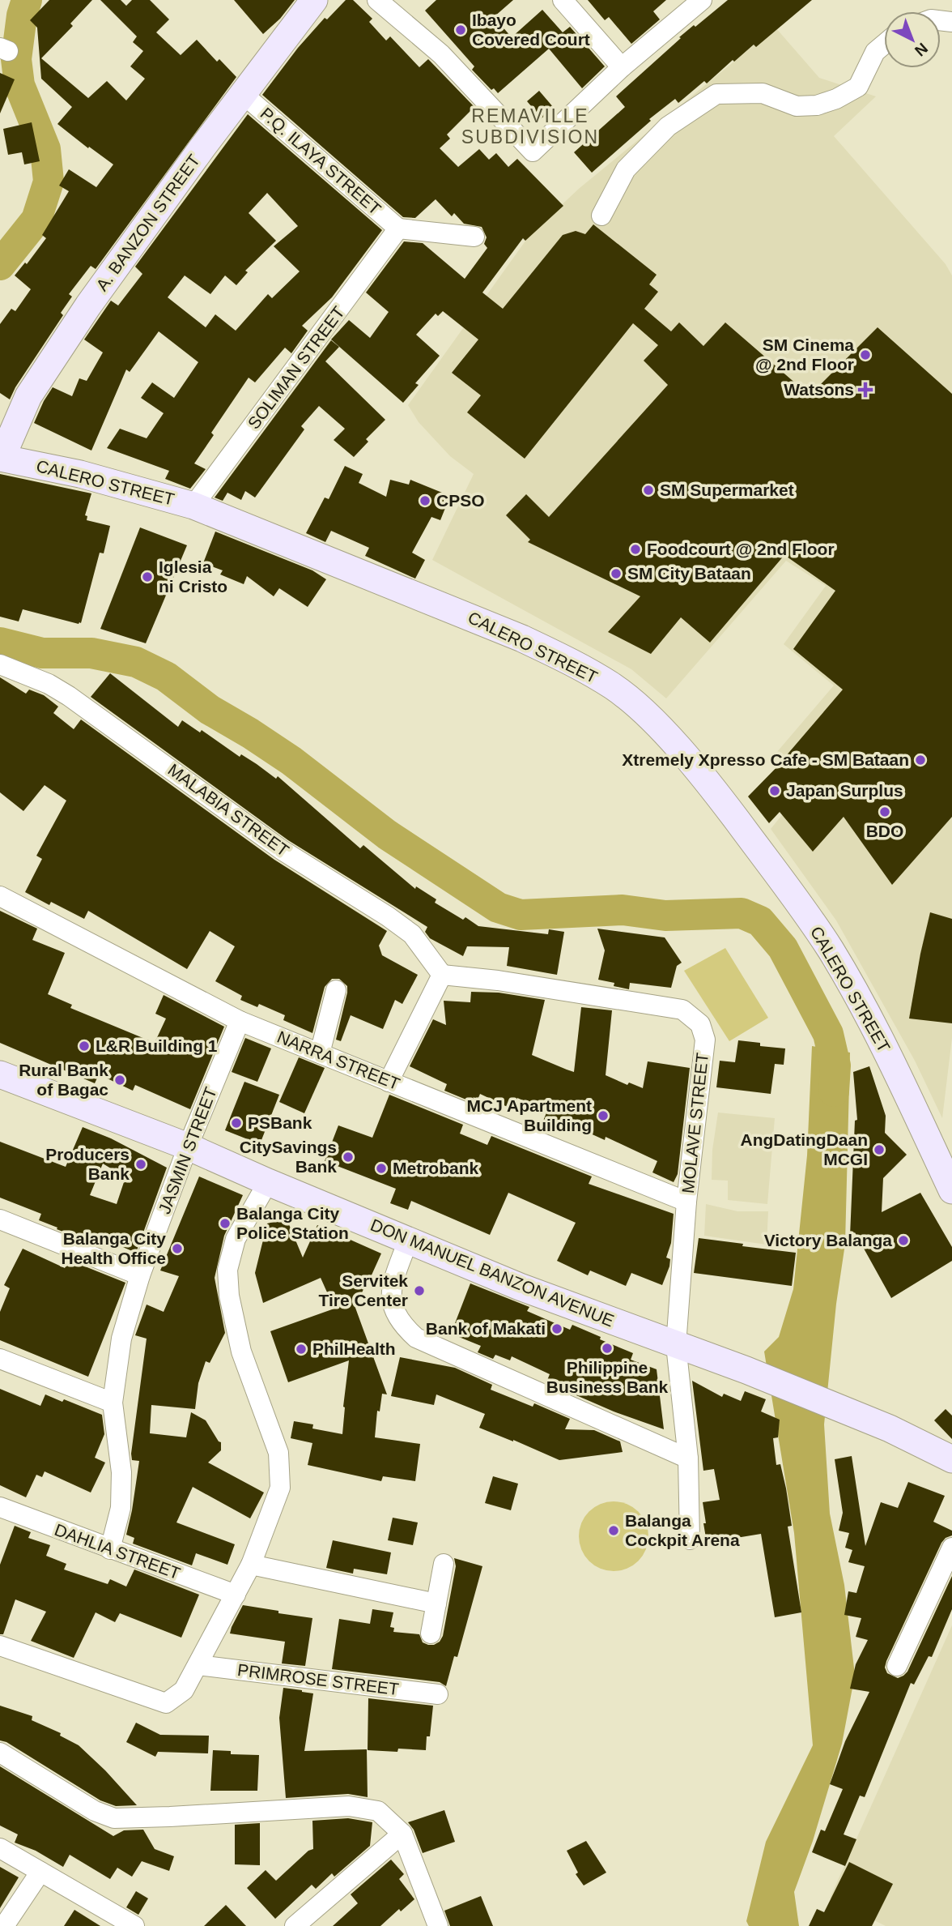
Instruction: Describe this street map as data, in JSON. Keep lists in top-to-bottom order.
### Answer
{
  "streets": {
    "main road": ["A. BANZON STREET", "CALERO STREET", "DON MANUEL BANZON AVENUE"],
    "street": [
      "P.Q. ILAYA STREET",
      "SOLIMAN STREET",
      "MALABIA STREET",
      "NARRA STREET",
      "MOLAVE STREET",
      "JASMIN STREET",
      "DAHLIA STREET",
      "PRIMROSE STREET"
    ]
  },
  "crossings": [
    ["P.Q. ILAYA STREET", "A. BANZON STREET"],
    ["P.Q. ILAYA STREET", "SOLIMAN STREET"],
    ["A. BANZON STREET", "CALERO STREET"],
    ["SOLIMAN STREET", "CALERO STREET"],
    ["MALABIA STREET", "MOLAVE STREET"],
    ["NARRA STREET", "MOLAVE STREET"],
    ["NARRA STREET", "JASMIN STREET"],
    ["MOLAVE STREET", "DON MANUEL BANZON AVENUE"],
    ["JASMIN STREET", "DON MANUEL BANZON AVENUE"],
    ["JASMIN STREET", "DAHLIA STREET"]
  ],
  "districts": ["REMAVILLE SUBDIVISION"],
  "places": {
    "other": [
      "Ibayo Covered Court",
      "SM Cinema @ 2nd Floor",
      "SM Supermarket",
      "CPSO",
      "Foodcourt @ 2nd Floor",
      "SM City Bataan",
      "Iglesia ni Cristo",
      "Xtremely Xpresso Cafe - SM Bataan",
      "Japan Surplus",
      "BDO",
      "L&R Building 1",
      "Rural Bank of Bagac",
      "MCJ Apartment Building",
      "PSBank",
      "AngDatingDaan MCGI",
      "CitySavings Bank",
      "Producers Bank",
      "Metrobank",
      "Balanga City Police Station",
      "Victory Balanga",
      "Balanga City Health Office",
      "Servitek Tire Center",
      "Bank of Makati",
      "Philippine Business Bank",
      "PhilHealth",
      "Balanga Cockpit Arena"
    ],
    "health": ["Watsons"]
  },
  "north": "bottom right"
}
